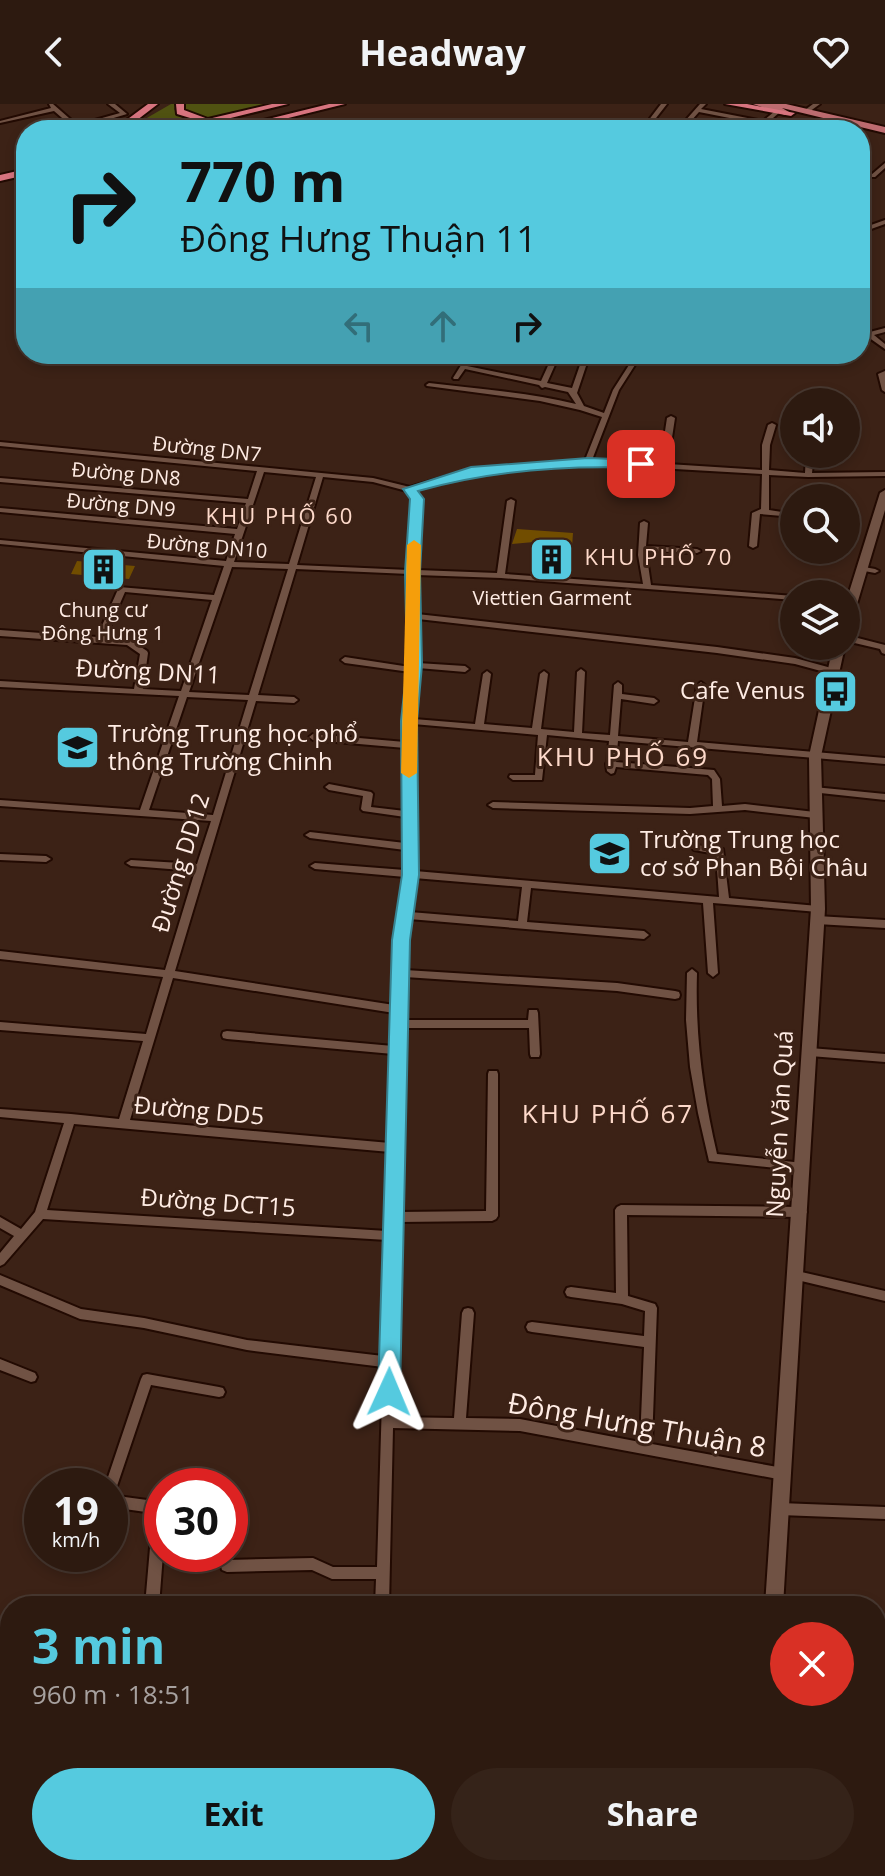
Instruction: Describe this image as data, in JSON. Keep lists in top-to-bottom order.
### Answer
{
  "streets": {
    "main road": ["Nguyễn Văn Quá"],
    "street": [
      "Đường DN7",
      "Đường DN8",
      "Đường DN9",
      "Đường DN10",
      "Đường DN11",
      "Đường DD12",
      "Đường DD5",
      "Đường DCT15",
      "Đông Hưng Thuận 8"
    ]
  },
  "crossings": [
    ["Đường DN7", "Đường DD12"],
    ["Đường DN10", "Đường DD12"],
    ["Đường DN11", "Đường DD12"],
    ["Đường DD12", "Đường DD5"],
    ["Nguyễn Văn Quá", "Đông Hưng Thuận 8"]
  ],
  "districts": [
    "KHU PHỐ 60",
    "KHU PHỐ 70",
    "KHU PHỐ 69",
    "KHU PHỐ 67"
  ],
  "places": {
    "building": ["Viettien Garment", "Chung cư Đông Hưng 1"],
    "bus stop": ["Cafe Venus"],
    "school or university": ["Trường Trung học phổ thông Trường Chinh", "Trường Trung học cơ sở Phan Bội Châu"]
  },
  "page": {
    "header": "Headway",
    "turn": ["770 m", "Đông Hưng Thuận 11"],
    "speed": "19 km/h",
    "limit": "30",
    "heading": ["3 min", "960 m · 18:51"],
    "buttons": ["Exit", "Share"]
  }
}
